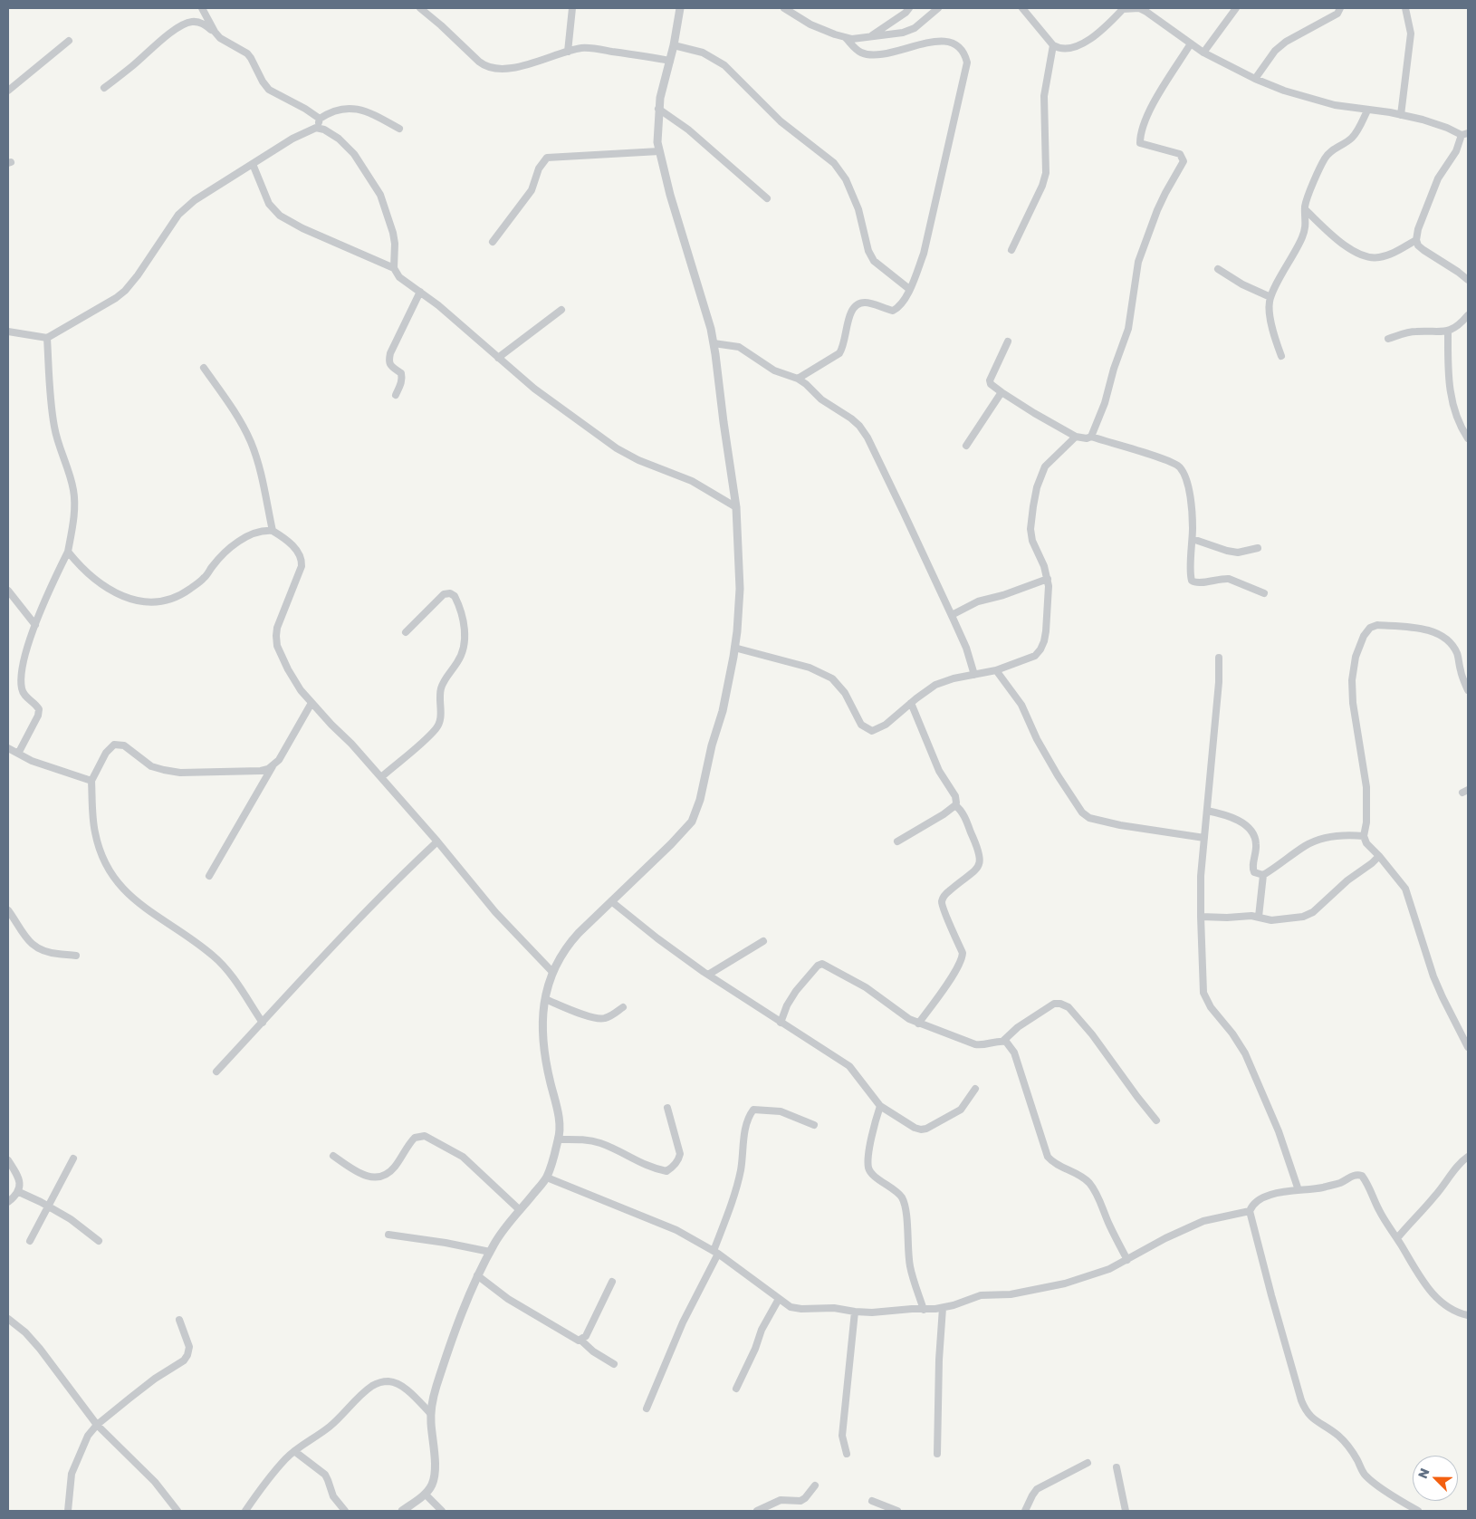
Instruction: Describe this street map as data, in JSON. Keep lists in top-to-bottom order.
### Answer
{
  "north": "top left"
}
